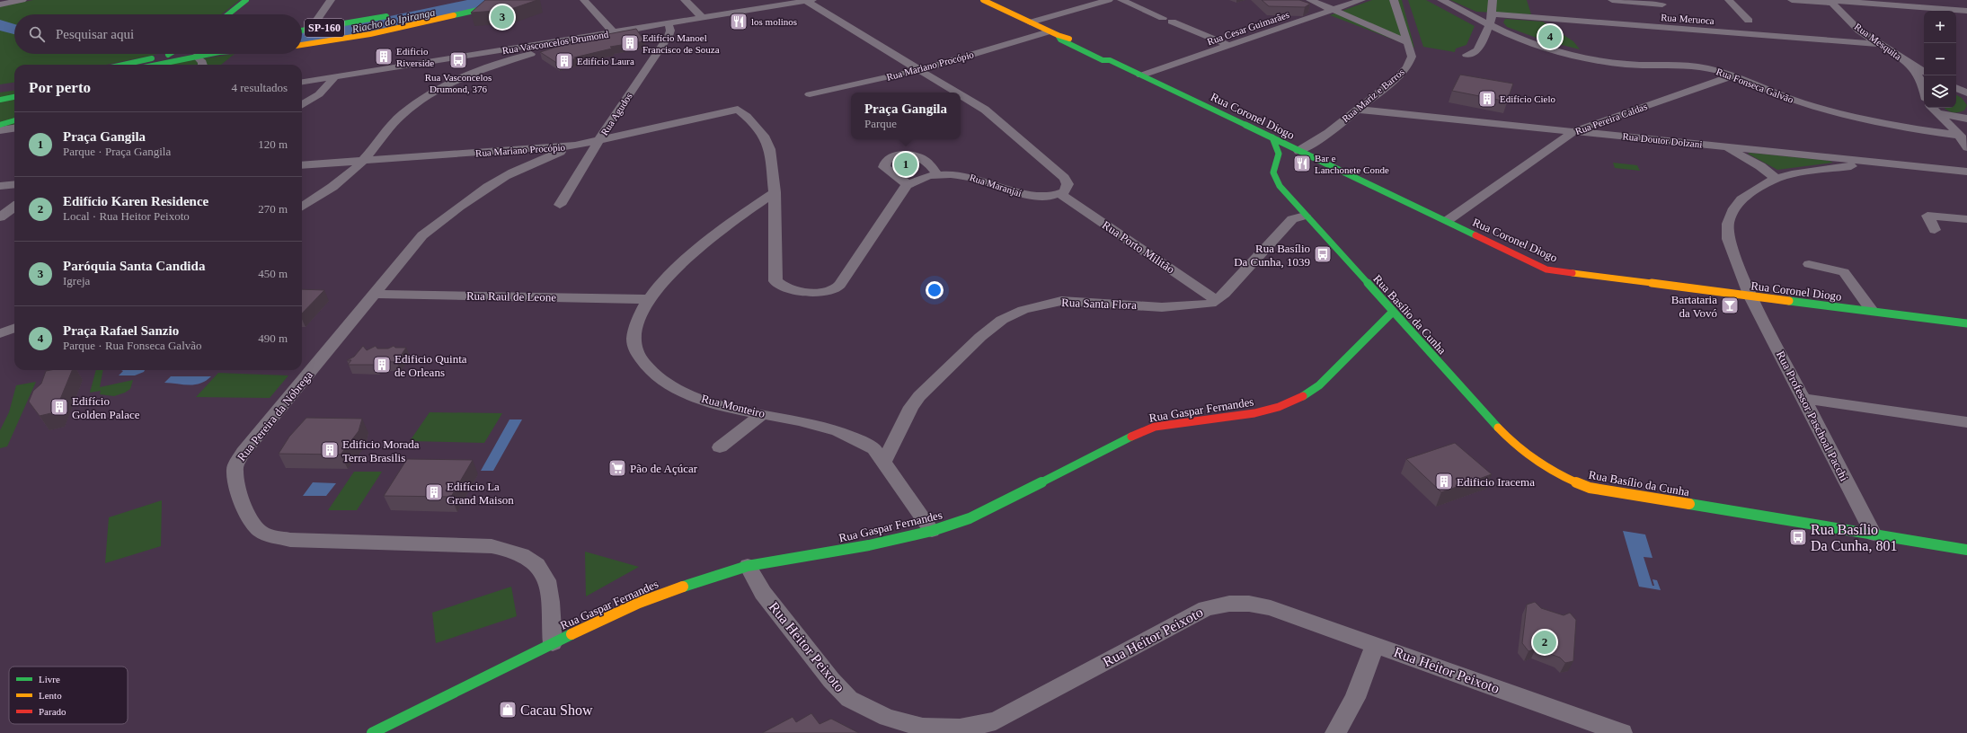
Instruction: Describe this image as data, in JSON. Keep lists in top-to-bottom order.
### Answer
{
  "streets": {
    "street": [
      "Rua Meruoca",
      "SP-160",
      "Rua Cesar Guimarães",
      "Rua Mesquita",
      "Rua Vasconcelos Drumond",
      "Rua Mariano Procópio",
      "Rua Fonseca Galvão",
      "Rua Mariz e Barros",
      "Rua Agudos",
      "Rua Coronel Diogo",
      "Rua Pereira Caldas",
      "Rua Doutor Dolzani",
      "Rua Maranjaí",
      "Rua Porto Militão",
      "Rua Raul de Leone",
      "Rua Santa Flora",
      "Rua Basílio da Cunha",
      "Rua Monteiro",
      "Rua Gaspar Fernandes",
      "Rua Pereira da Nóbrega",
      "Rua Professor Paschoal Pacchi",
      "Rua Heitor Peixoto"
    ]
  },
  "crossings": [
    ["Rua Meruoca", "Rua Mesquita"],
    ["Rua Meruoca", "Rua Fonseca Galvão"],
    ["Rua Cesar Guimarães", "Rua Coronel Diogo"],
    ["Rua Vasconcelos Drumond", "Rua Agudos"],
    ["Rua Mariano Procópio", "Rua Agudos"],
    ["Rua Mariano Procópio", "Rua Coronel Diogo"],
    ["Rua Mariano Procópio", "Rua Monteiro"],
    ["Rua Mariano Procópio", "Rua Pereira da Nóbrega"],
    ["Rua Fonseca Galvão", "Rua Pereira Caldas"],
    ["Rua Mariz e Barros", "Rua Coronel Diogo"],
    ["Rua Mariz e Barros", "Rua Doutor Dolzani"],
    ["Rua Coronel Diogo", "Rua Pereira Caldas"],
    ["Rua Coronel Diogo", "Rua Basílio da Cunha"],
    ["Rua Coronel Diogo", "Rua Professor Paschoal Pacchi"],
    ["Rua Pereira Caldas", "Rua Doutor Dolzani"],
    ["Rua Doutor Dolzani", "Rua Professor Paschoal Pacchi"],
    ["Rua Maranjaí", "Rua Porto Militão"],
    ["Rua Porto Militão", "Rua Santa Flora"],
    ["Rua Raul de Leone", "Rua Monteiro"],
    ["Rua Raul de Leone", "Rua Pereira da Nóbrega"],
    ["Rua Santa Flora", "Rua Monteiro"],
    ["Rua Basílio da Cunha", "Rua Gaspar Fernandes"],
    ["Rua Basílio da Cunha", "Rua Professor Paschoal Pacchi"],
    ["Rua Gaspar Fernandes", "Rua Pereira da Nóbrega"],
    ["Rua Gaspar Fernandes", "Rua Heitor Peixoto"]
  ],
  "water": ["Riacho do Ipiranga"],
  "places": {
    "restaurant": ["los molinos", "Bar e Lanchonete Conde"],
    "building": [
      "Edifício Manoel Francisco de Souza",
      "Edificio Riverside",
      "Edifício Laura",
      "Edifício Cielo",
      "Edificio Quinta de Orleans",
      "Edifício Golden Palace",
      "Edificio Morada Terra Brasilis",
      "Edificio Iracema",
      "Edifício La Grand Maison"
    ],
    "bus stop": ["Rua Vasconcelos Drumond, 376", "Rua Basílio Da Cunha, 1039", "Rua Basílio Da Cunha, 801"],
    "bar": ["Bartataria da Vovó"],
    "supermarket": ["Pão de Açúcar"],
    "shop": ["Cacau Show"]
  },
  "legend": ["Livre", "Lento", "Parado"],
  "page": {
    "pins": [
      "3",
      "4",
      "1",
      "2"
    ],
    "map_buttons": ["+", "−"],
    "search": "Pesquisar aqui",
    "heading": ["Por perto", "4 resultados"],
    "popup": ["Praça Gangila", "Parque"],
    "list": [
      {
        "mark": "1",
        "name": "Praça Gangila",
        "note": "Parque · Praça Gangila",
        "value": "120 m"
      },
      {
        "mark": "2",
        "name": "Edifício Karen Residence",
        "note": "Local · Rua Heitor Peixoto",
        "value": "270 m"
      },
      {
        "mark": "3",
        "name": "Paróquia Santa Candida",
        "note": "Igreja",
        "value": "450 m"
      },
      {
        "mark": "4",
        "name": "Praça Rafael Sanzio",
        "note": "Parque · Rua Fonseca Galvão",
        "value": "490 m"
      }
    ]
  }
}
